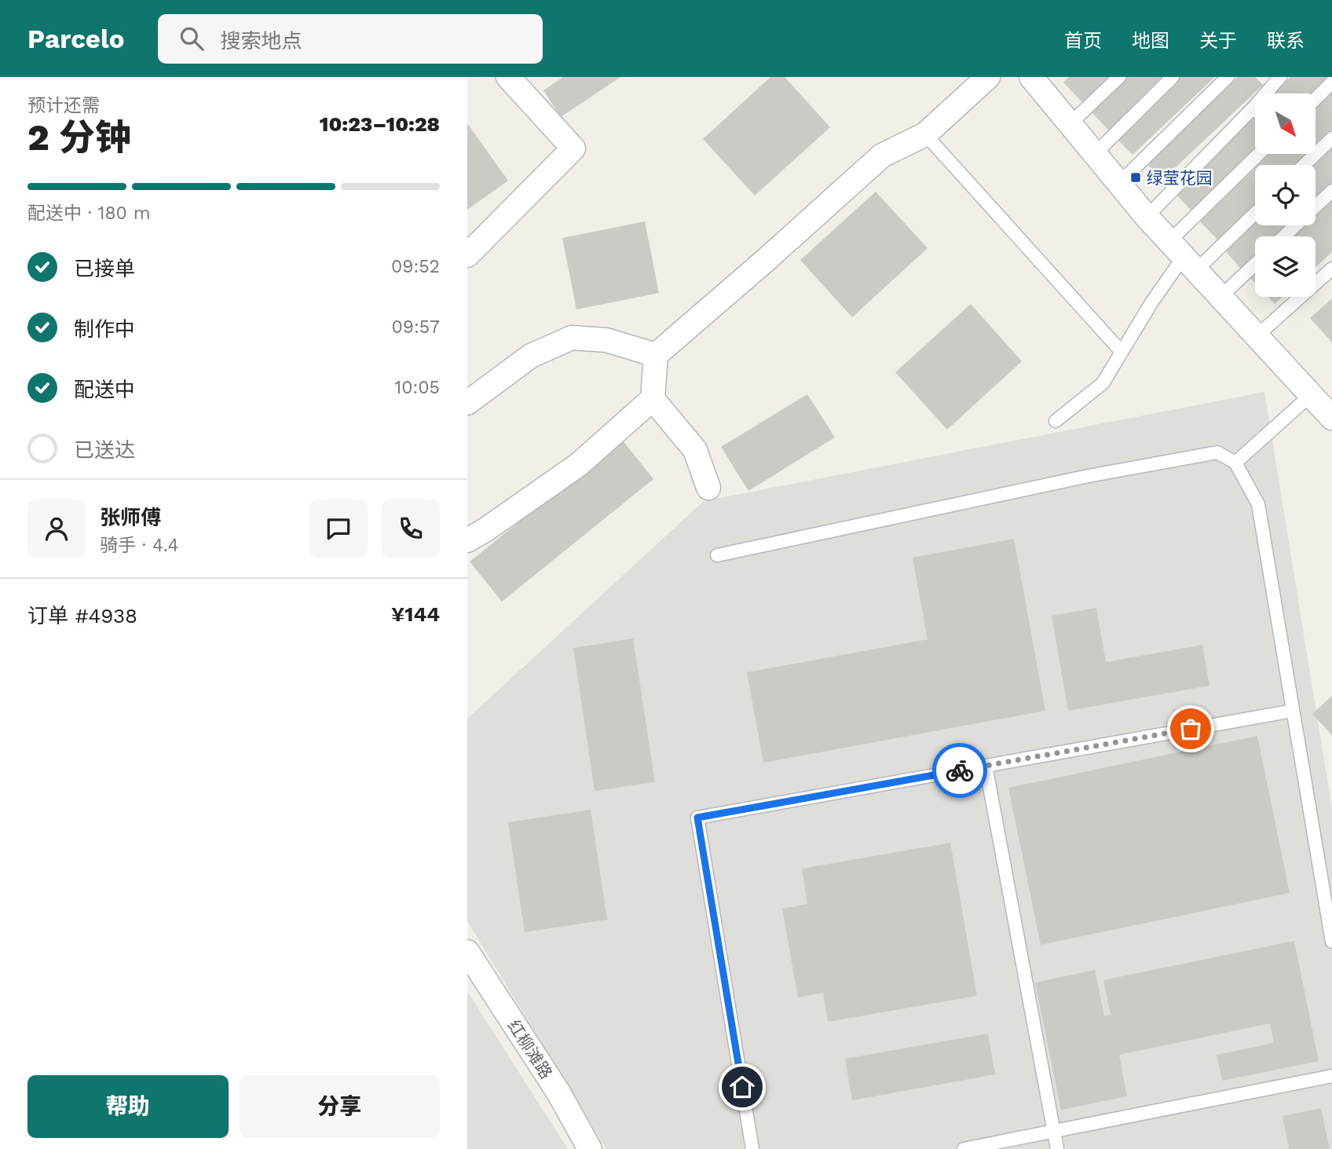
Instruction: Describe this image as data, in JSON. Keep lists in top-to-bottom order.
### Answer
{
  "streets": {
    "street": ["红柳滩路"]
  },
  "places": {
    "transit": ["绿莹花园"]
  },
  "north": "bottom right",
  "page": {
    "header": "Parcelo",
    "search": "搜索地点",
    "nav": [
      "首页",
      "地图",
      "关于",
      "联系"
    ],
    "heading": ["2 分钟", "预计还需", "10:23–10:28"],
    "panel": [
      "张师傅",
      "骑手 · 4.4",
      "订单 #4938",
      "¥144"
    ],
    "bar": "配送中 · 180 m",
    "list": [
      ["已接单", "09:52"],
      ["制作中", "09:57"],
      ["配送中", "10:05"],
      "已送达"
    ],
    "buttons": ["帮助", "分享"]
  }
}
